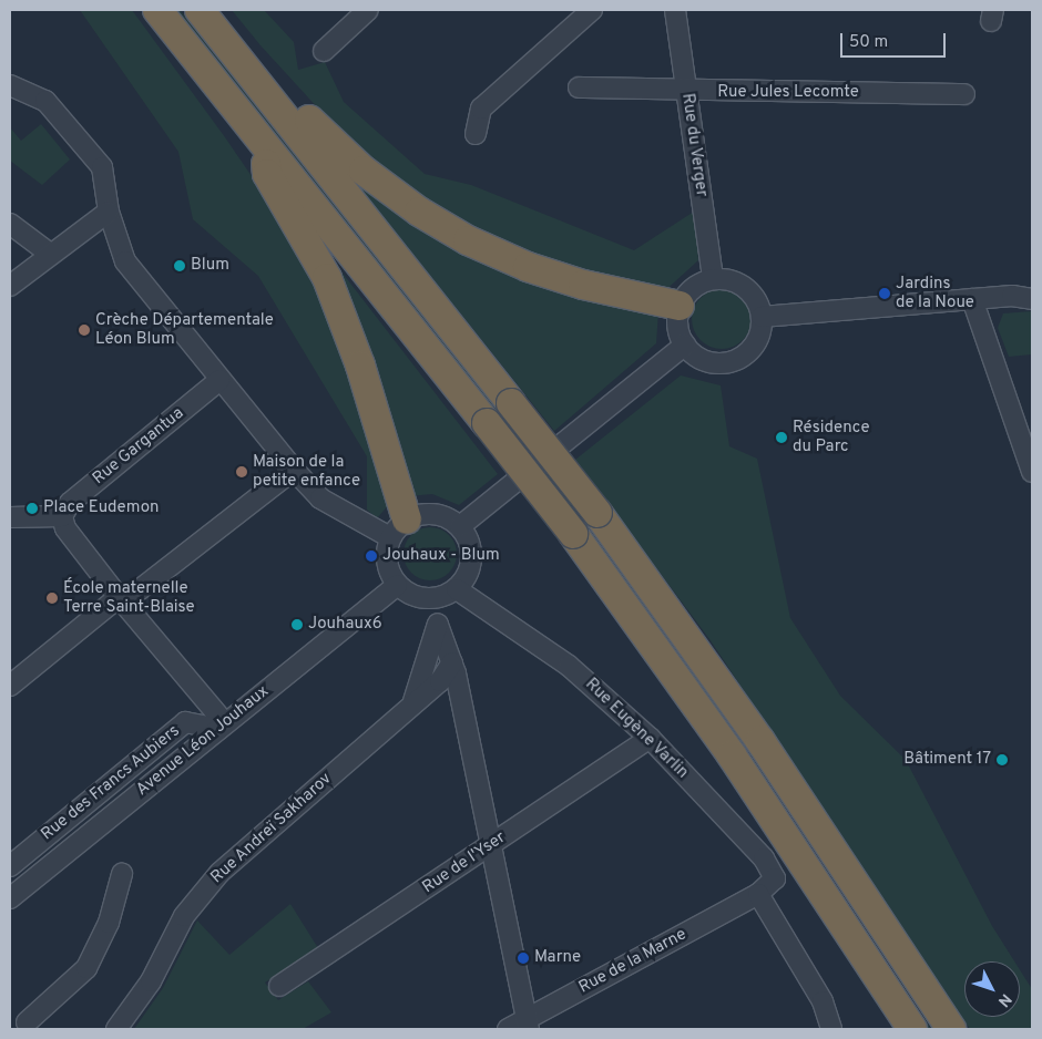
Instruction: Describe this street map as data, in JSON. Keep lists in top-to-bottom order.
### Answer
{
  "streets": {
    "street": [
      "Rue Jules Lecomte",
      "Rue du Verger",
      "Rue Gargantua",
      "Rue Eugène Varlin",
      "Avenue Léon Jouhaux",
      "Rue des Francs Aubiers",
      "Rue Andreï Sakharov",
      "Rue de l'Yser",
      "Rue de la Marne"
    ]
  },
  "crossings": [
    ["Rue Jules Lecomte", "Rue du Verger"],
    ["Rue Eugène Varlin", "Avenue Léon Jouhaux"],
    ["Rue Eugène Varlin", "Rue de l'Yser"],
    ["Rue Eugène Varlin", "Rue de la Marne"],
    ["Avenue Léon Jouhaux", "Rue des Francs Aubiers"]
  ],
  "places": [
    "Blum",
    "Jardins de la Noue",
    "Crèche Départementale Léon Blum",
    "Résidence du Parc",
    "Maison de la petite enfance",
    "Place Eudemon",
    "Jouhaux - Blum",
    "École maternelle Terre Saint-Blaise",
    "Jouhaux6",
    "Bâtiment 17",
    "Marne"
  ],
  "scale_bar": "50 m",
  "north": "bottom right"
}
